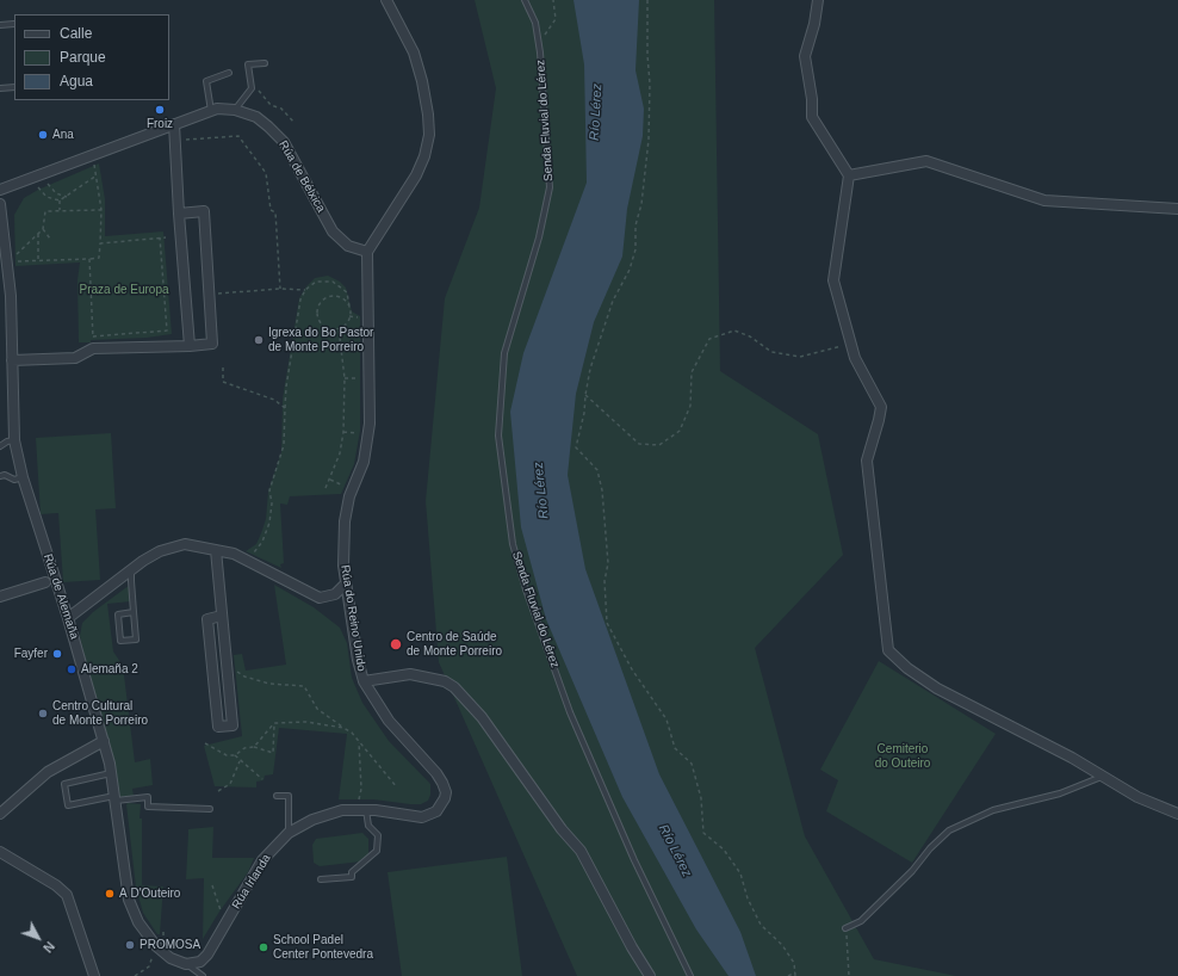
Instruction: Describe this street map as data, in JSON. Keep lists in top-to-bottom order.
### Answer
{
  "streets": {
    "street": [
      "Rúa de Bélxica",
      "Rúa de Alemaña",
      "Rúa do Reino Unido",
      "Rúa Irlanda"
    ],
    "lane": ["Senda Fluvial do Lérez"]
  },
  "crossings": [
    ["Rúa de Bélxica", "Rúa do Reino Unido"],
    ["Rúa de Alemaña", "Rúa Irlanda"],
    ["Rúa do Reino Unido", "Rúa Irlanda"]
  ],
  "water": ["Río Lérez"],
  "parks": ["Praza de Europa", "Cemiterio do Outeiro"],
  "places": [
    "Froiz",
    "Ana",
    "Igrexa do Bo Pastor de Monte Porreiro",
    "Centro de Saúde de Monte Porreiro",
    "Fayfer",
    "Alemaña 2",
    "Centro Cultural de Monte Porreiro",
    "A D'Outeiro",
    "PROMOSA",
    "School Padel Center Pontevedra"
  ],
  "legend": ["Calle", "Parque", "Agua"],
  "north": "bottom right"
}
